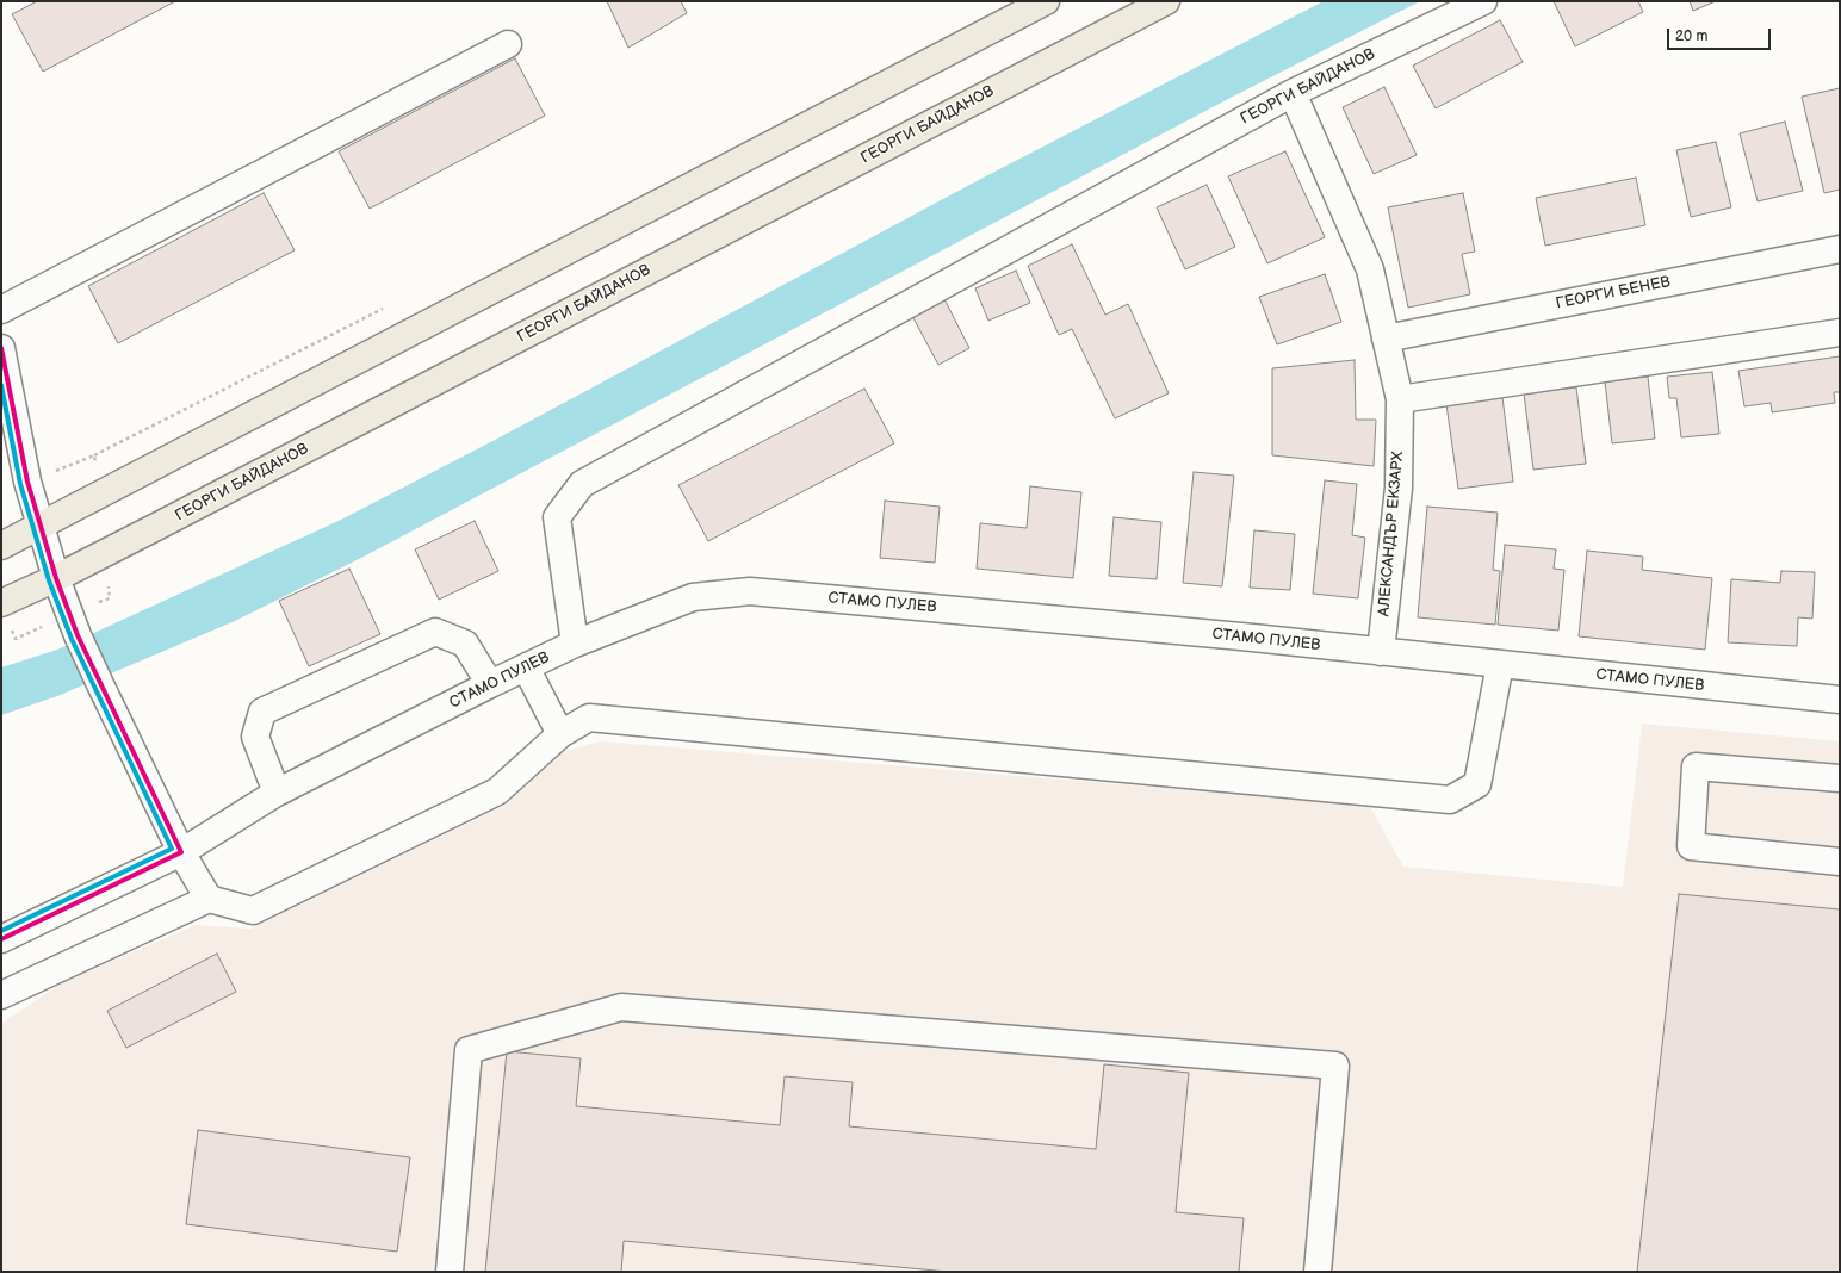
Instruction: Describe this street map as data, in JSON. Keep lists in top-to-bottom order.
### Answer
{
  "streets": {
    "main road": ["ГЕОРГИ БАЙДАНОВ"],
    "street": ["ГЕОРГИ БЕНЕВ", "АЛЕКСАНДЪР ЕКЗАРХ", "СТАМО ПУЛЕВ"]
  },
  "crossings": [
    ["ГЕОРГИ БАЙДАНОВ", "АЛЕКСАНДЪР ЕКЗАРХ"],
    ["ГЕОРГИ БАЙДАНОВ", "СТАМО ПУЛЕВ"],
    ["ГЕОРГИ БЕНЕВ", "АЛЕКСАНДЪР ЕКЗАРХ"],
    ["АЛЕКСАНДЪР ЕКЗАРХ", "СТАМО ПУЛЕВ"]
  ],
  "scale_bar": "20 m"
}
